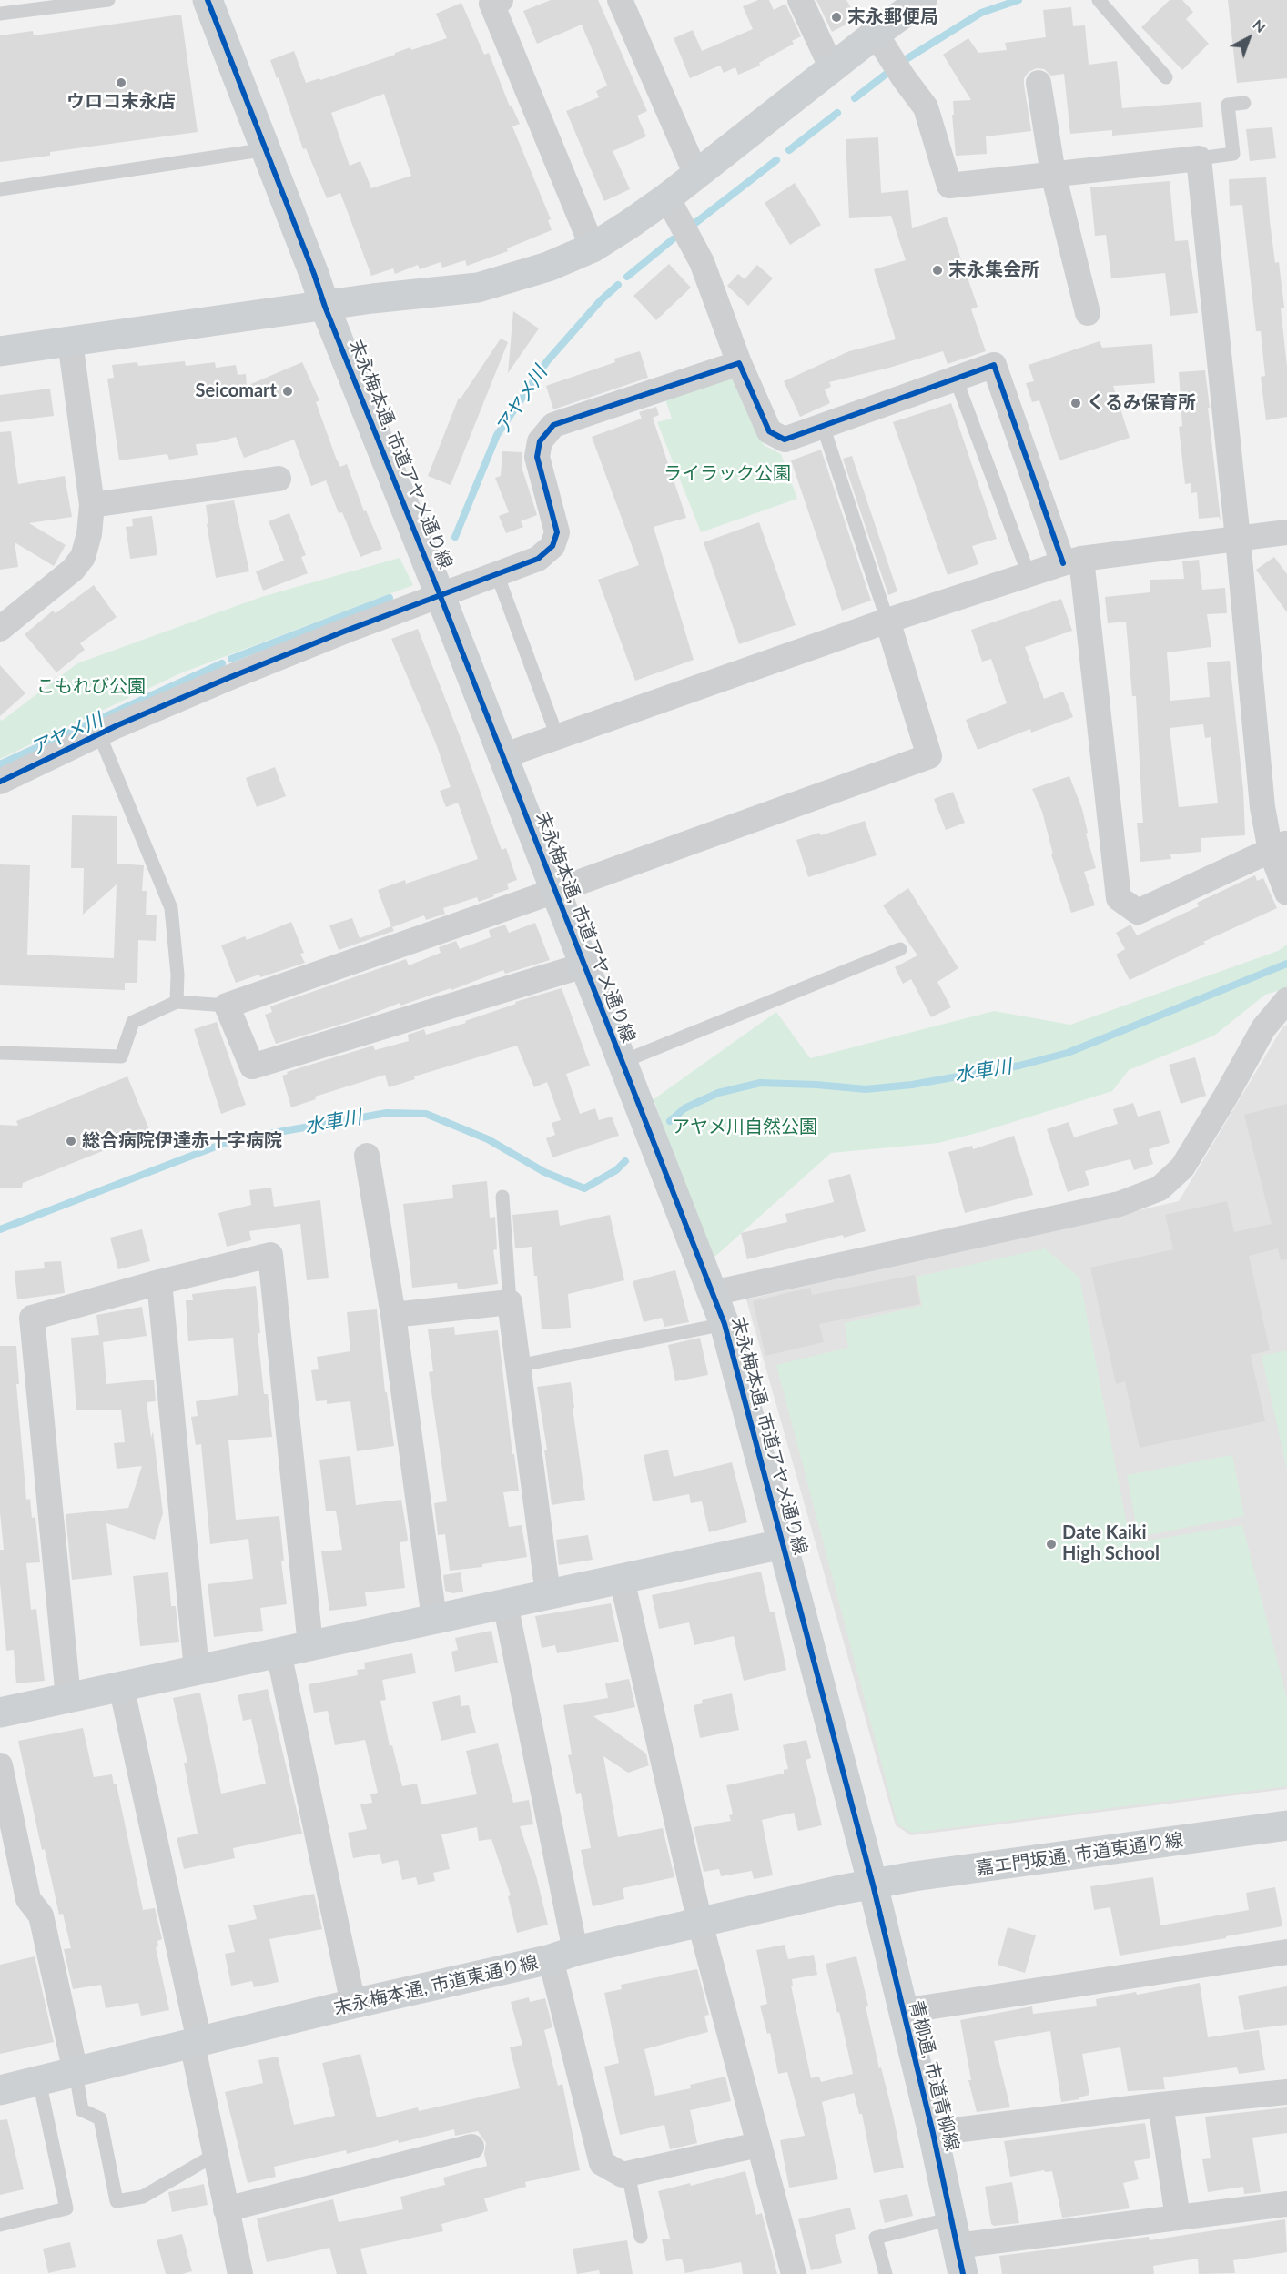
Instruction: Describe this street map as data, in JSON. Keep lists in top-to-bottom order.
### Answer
{
  "streets": {
    "street": [
      "末永梅本通, 市道アヤメ通り線",
      "嘉エ門坂通, 市道東通り線",
      "末永梅本通, 市道東通り線",
      "青柳通, 市道青柳線"
    ]
  },
  "crossings": [
    ["末永梅本通, 市道アヤメ通り線", "嘉エ門坂通, 市道東通り線"],
    ["末永梅本通, 市道アヤメ通り線", "末永梅本通, 市道東通り線"],
    ["末永梅本通, 市道アヤメ通り線", "青柳通, 市道青柳線"],
    ["嘉エ門坂通, 市道東通り線", "末永梅本通, 市道東通り線"],
    ["嘉エ門坂通, 市道東通り線", "青柳通, 市道青柳線"],
    ["末永梅本通, 市道東通り線", "青柳通, 市道青柳線"]
  ],
  "water": ["アヤメ川", "水車川"],
  "parks": ["ライラック公園", "こもれび公園", "アヤメ川自然公園"],
  "places": [
    "末永郵便局",
    "ウロコ末永店",
    "末永集会所",
    "Seicomart",
    "くるみ保育所",
    "総合病院伊達赤十字病院",
    "Date Kaiki High School"
  ],
  "north": "top right"
}
